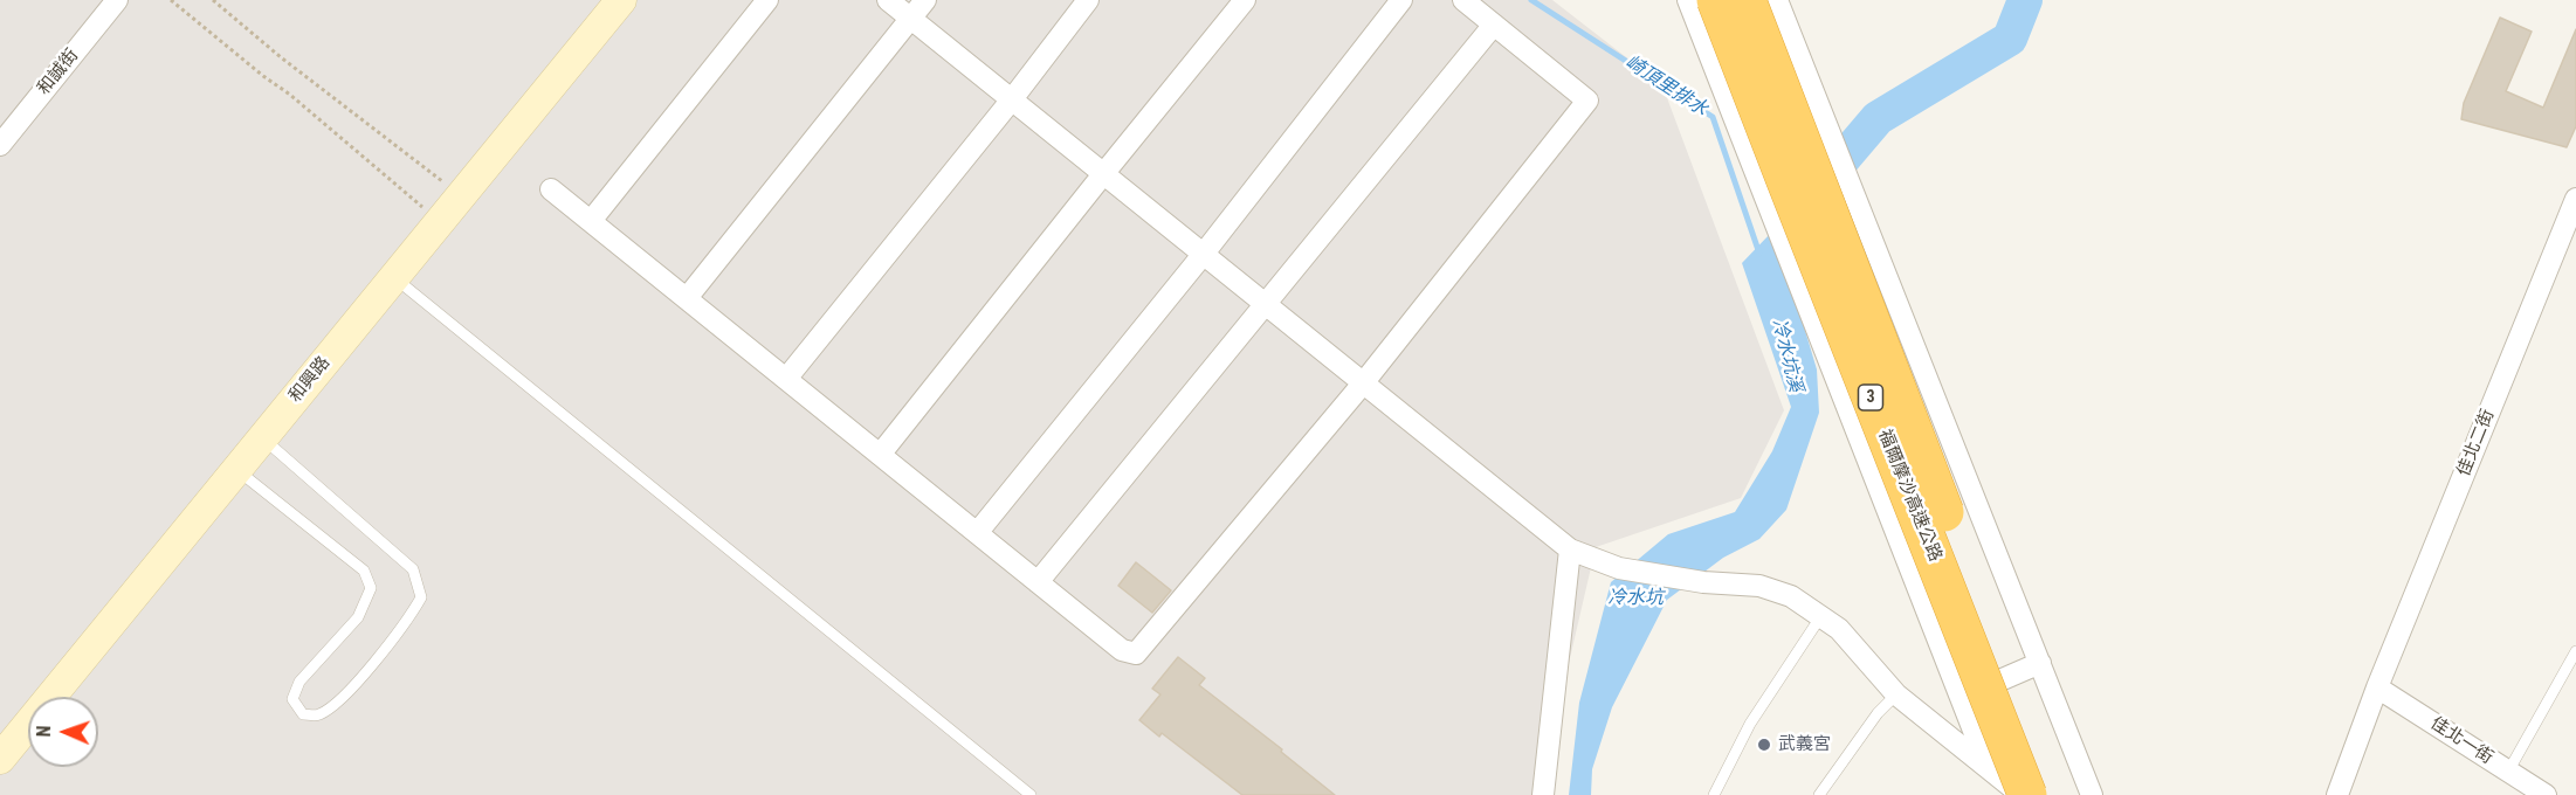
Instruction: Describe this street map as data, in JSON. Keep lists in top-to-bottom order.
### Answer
{
  "streets": {
    "highway": ["3", "福爾摩沙高速公路"],
    "street": [
      "和誠街",
      "和興路",
      "佳北二街",
      "佳北一街"
    ]
  },
  "crossings": [
    ["佳北二街", "佳北一街"]
  ],
  "water": ["崎頂里排水", "冷水坑溪", "冷水坑"],
  "places": ["武義宮"],
  "north": "left"
}
